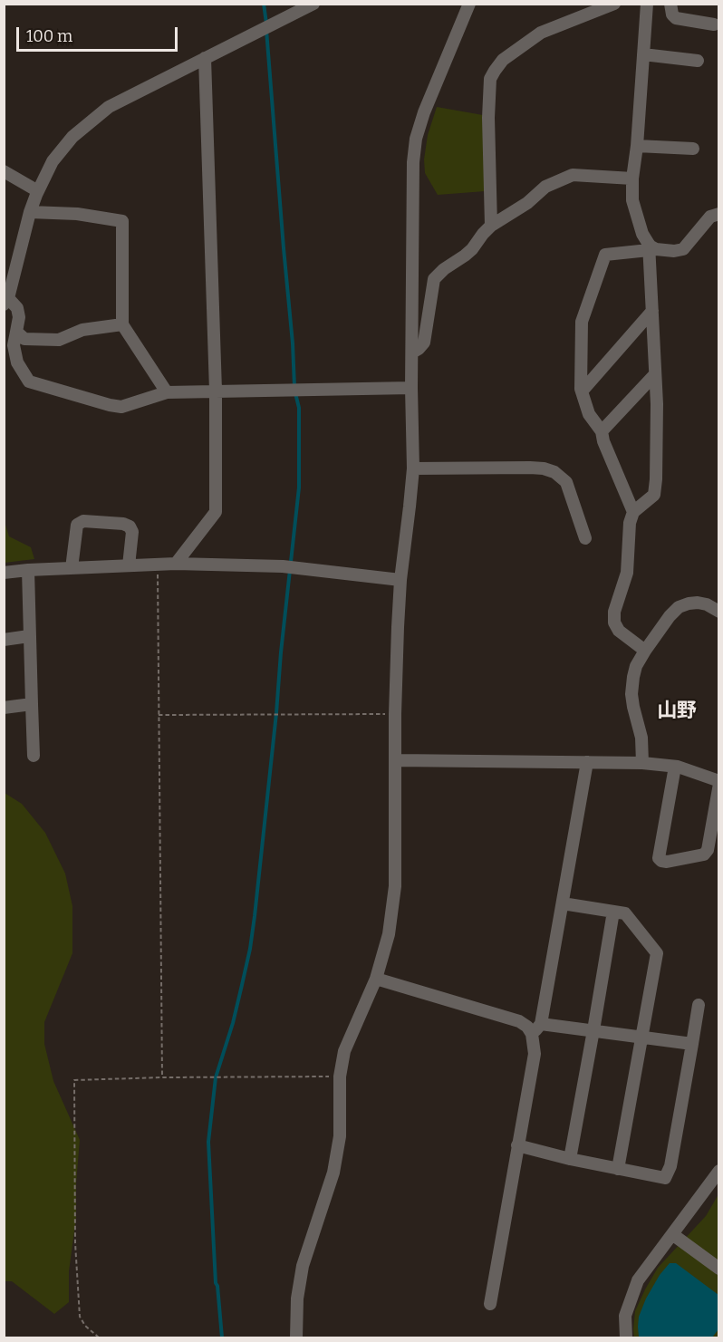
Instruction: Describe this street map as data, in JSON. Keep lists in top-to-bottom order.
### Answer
{
  "districts": ["山野"],
  "scale_bar": "100 m"
}
